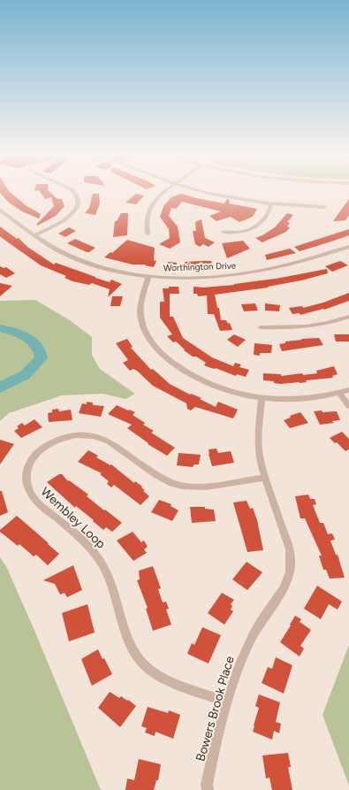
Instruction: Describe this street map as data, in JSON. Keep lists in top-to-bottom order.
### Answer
{
  "streets": {
    "street": ["Worthington Drive", "Wembley Loop", "Bowers Brook Place"]
  },
  "crossings": [
    ["Wembley Loop", "Bowers Brook Place"]
  ]
}
